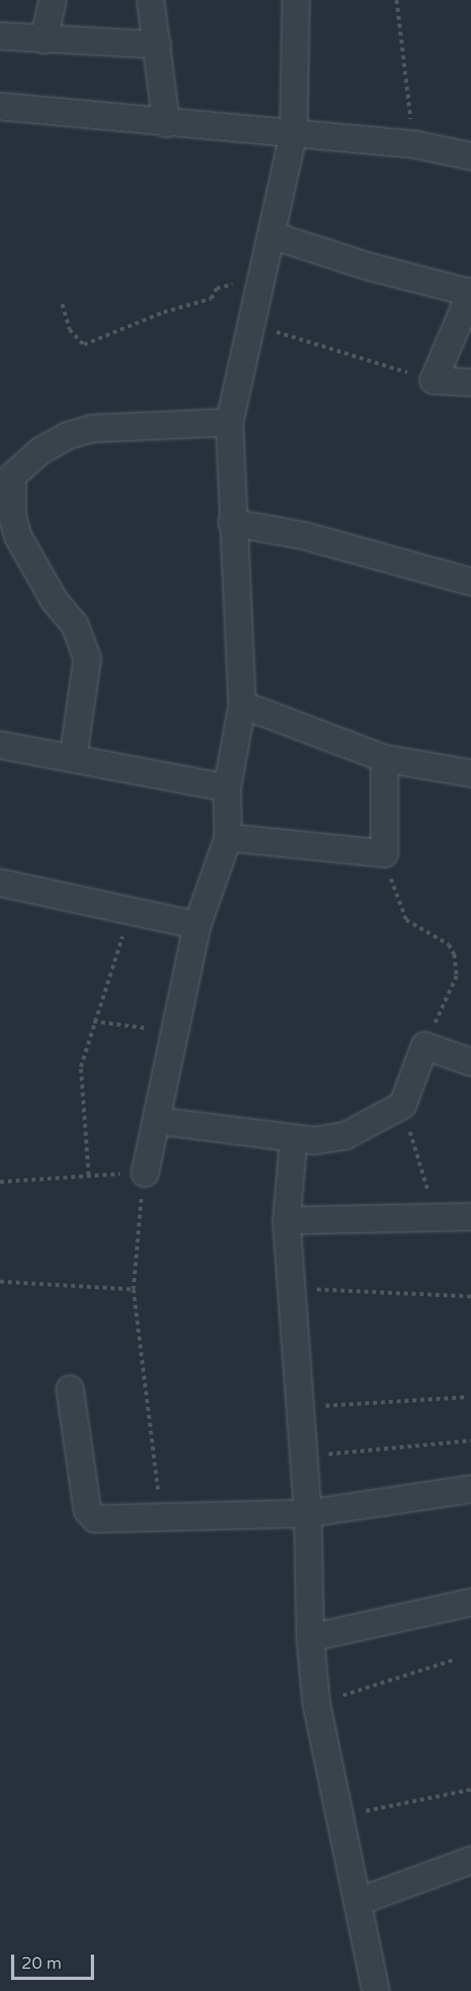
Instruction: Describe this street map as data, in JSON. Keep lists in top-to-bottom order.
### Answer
{
  "scale_bar": "20 m"
}
